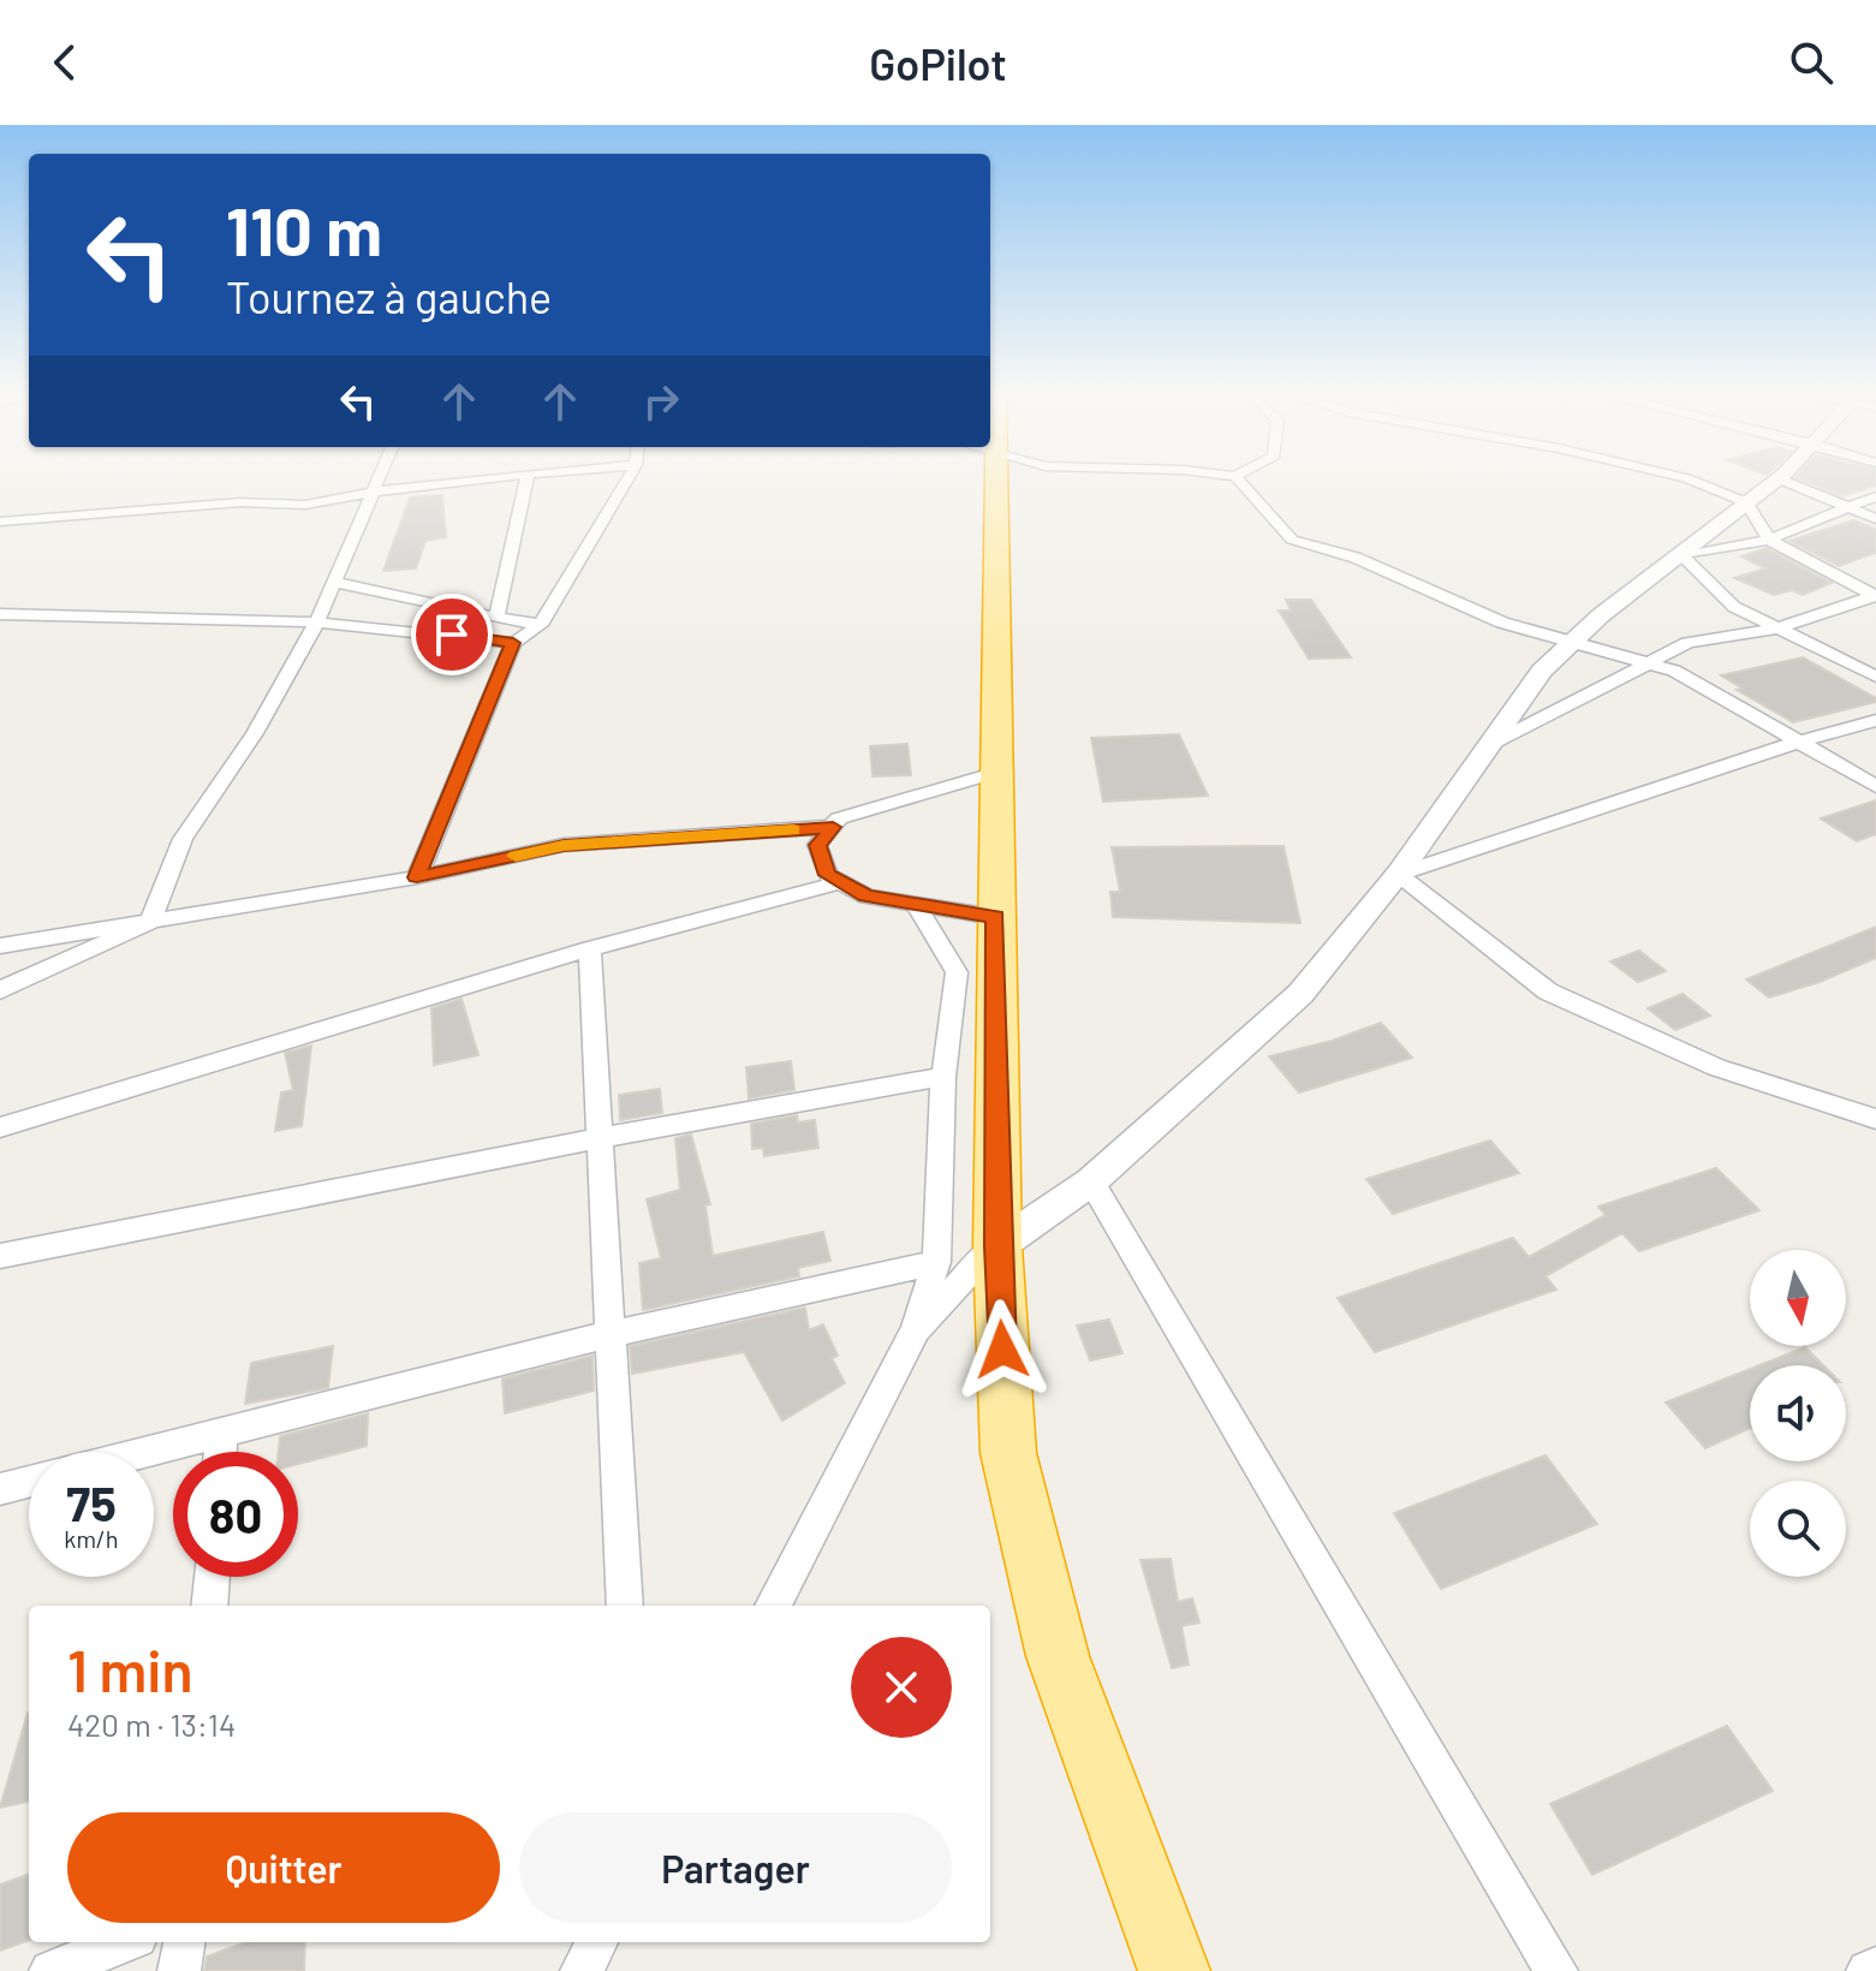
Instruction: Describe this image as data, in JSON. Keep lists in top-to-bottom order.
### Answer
{
  "north": "bottom",
  "page": {
    "header": "GoPilot",
    "turn": ["110 m", "Tournez à gauche"],
    "speed": "75 km/h",
    "limit": "80",
    "heading": ["1 min", "420 m · 13:14"],
    "buttons": ["Quitter", "Partager"]
  }
}
